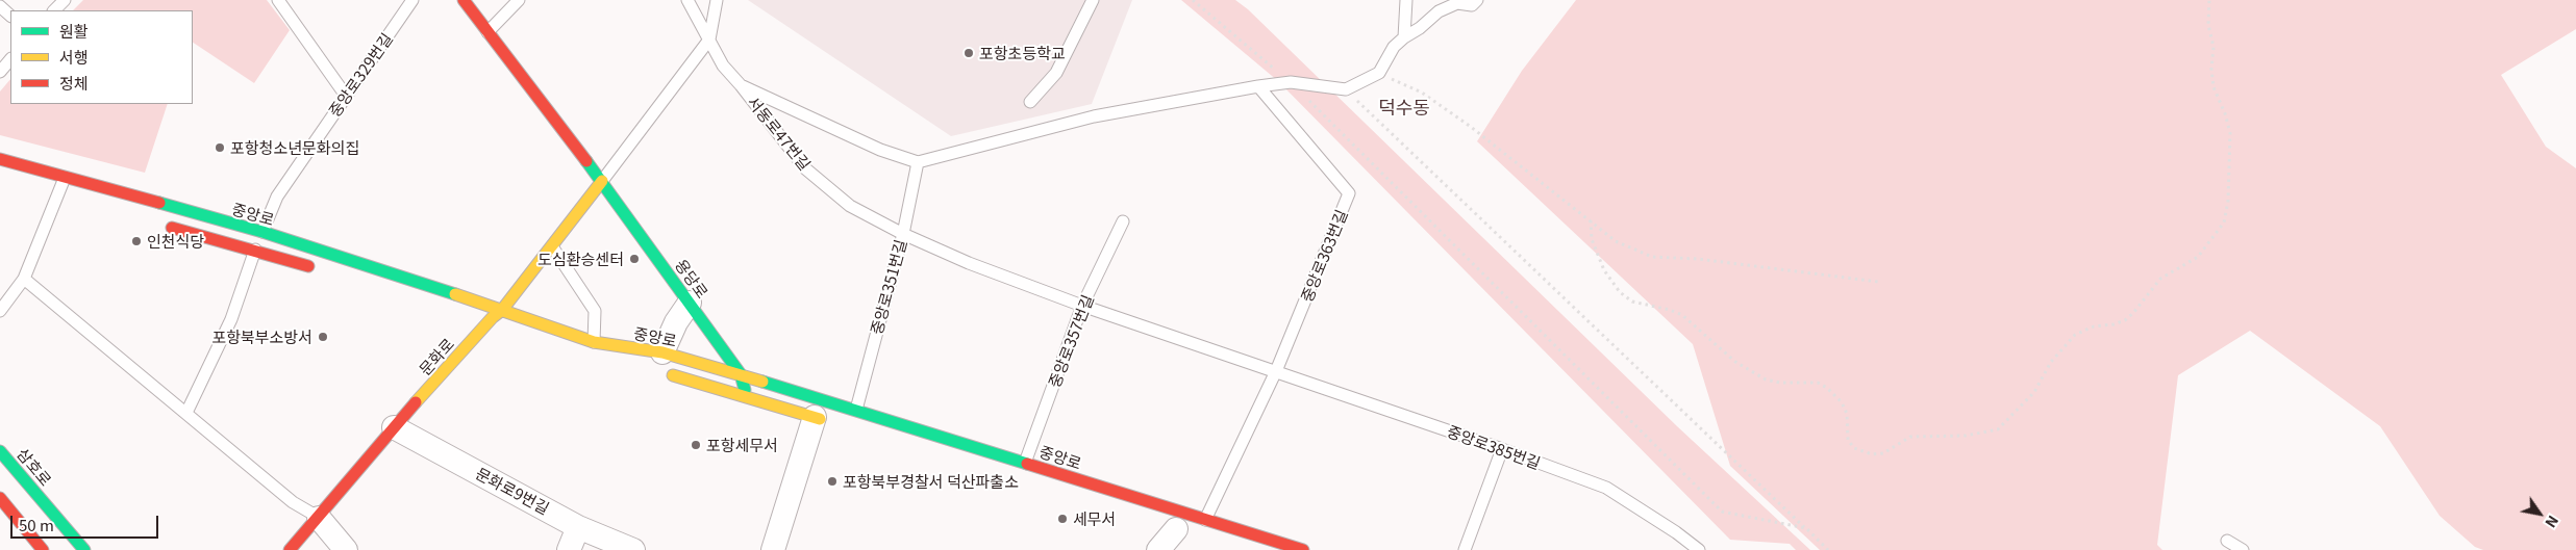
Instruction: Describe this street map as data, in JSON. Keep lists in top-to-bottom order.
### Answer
{
  "streets": {
    "main road": [
      "중앙로",
      "용당로",
      "문화로",
      "삼호로"
    ],
    "street": ["문화로9번길"],
    "lane": [
      "중앙로329번길",
      "서동로47번길",
      "중앙로363번길",
      "중앙로351번길",
      "중앙로357번길",
      "중앙로385번길"
    ]
  },
  "crossings": [
    ["중앙로329번길", "중앙로"],
    ["서동로47번길", "중앙로351번길"],
    ["서동로47번길", "중앙로357번길"],
    ["서동로47번길", "중앙로385번길"],
    ["중앙로", "중앙로363번길"],
    ["중앙로", "용당로"],
    ["중앙로", "중앙로351번길"],
    ["중앙로", "중앙로357번길"],
    ["중앙로", "문화로"],
    ["중앙로363번길", "중앙로385번길"],
    ["용당로", "문화로"],
    ["중앙로357번길", "중앙로385번길"],
    ["문화로", "문화로9번길"]
  ],
  "districts": ["덕수동"],
  "places": [
    "포항초등학교",
    "포항청소년문화의집",
    "인천식당",
    "도심환승센터",
    "포항북부소방서",
    "포항세무서",
    "포항북부경찰서 덕산파출소",
    "세무서"
  ],
  "legend": ["원활", "서행", "정체"],
  "scale_bar": "50 m",
  "north": "bottom right"
}
